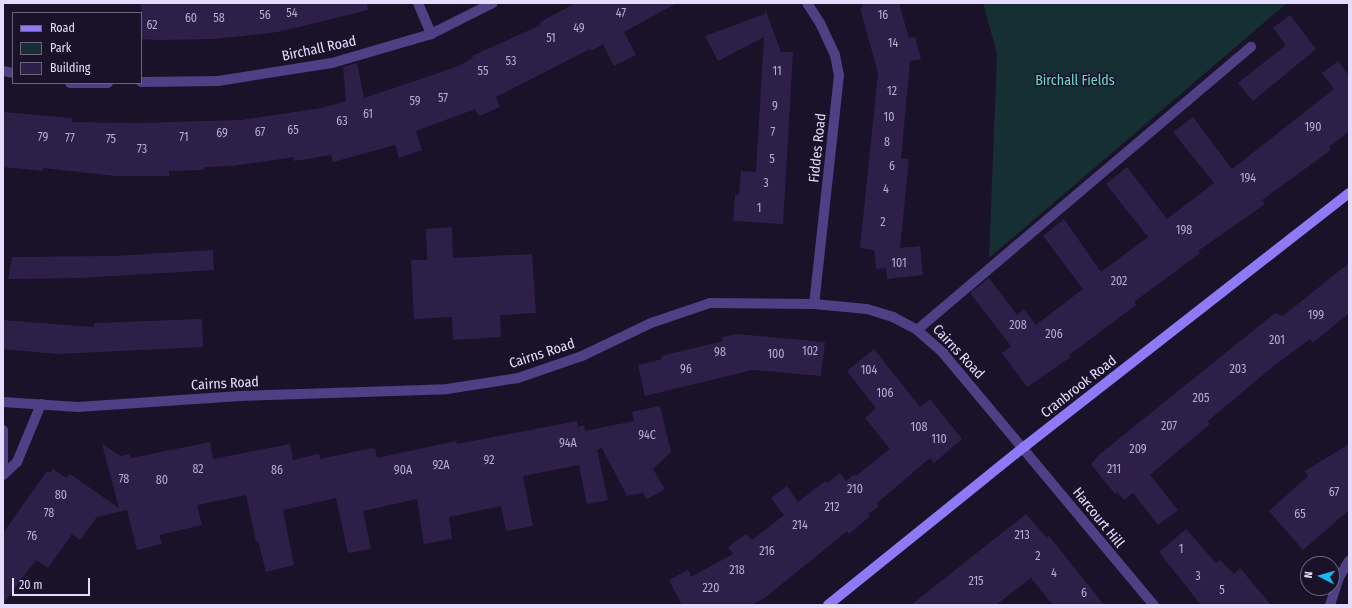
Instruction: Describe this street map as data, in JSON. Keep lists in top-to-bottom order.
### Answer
{
  "streets": {
    "main road": ["Cranbrook Road"],
    "street": [
      "Birchall Road",
      "Fiddes Road",
      "Cairns Road",
      "Harcourt Hill"
    ]
  },
  "crossings": [
    ["Fiddes Road", "Cairns Road"],
    ["Cairns Road", "Cranbrook Road"],
    ["Cairns Road", "Harcourt Hill"],
    ["Cranbrook Road", "Harcourt Hill"]
  ],
  "parks": ["Birchall Fields"],
  "house_numbers": [
    "54",
    "47",
    "56",
    "16",
    "60",
    "58",
    "62",
    "49",
    "51",
    "14",
    "53",
    "55",
    "11",
    "12",
    "57",
    "59",
    "9",
    "61",
    "10",
    "63",
    "190",
    "65",
    "67",
    "7",
    "69",
    "79",
    "71",
    "77",
    "75",
    "8",
    "73",
    "5",
    "6",
    "194",
    "3",
    "4",
    "1",
    "2",
    "198",
    "101",
    "202",
    "199",
    "208",
    "206",
    "201",
    "102",
    "98",
    "100",
    "96",
    "203",
    "104",
    "106",
    "205",
    "207",
    "108",
    "94C",
    "110",
    "94A",
    "209",
    "92",
    "92A",
    "82",
    "211",
    "86",
    "90A",
    "78",
    "80",
    "210",
    "67",
    "80",
    "212",
    "78",
    "65",
    "214",
    "213",
    "76",
    "1",
    "216",
    "2",
    "218",
    "4",
    "3",
    "215",
    "220",
    "5",
    "6"
  ],
  "legend": ["Road", "Park", "Building"],
  "scale_bar": "20 m",
  "north": "left"
}
